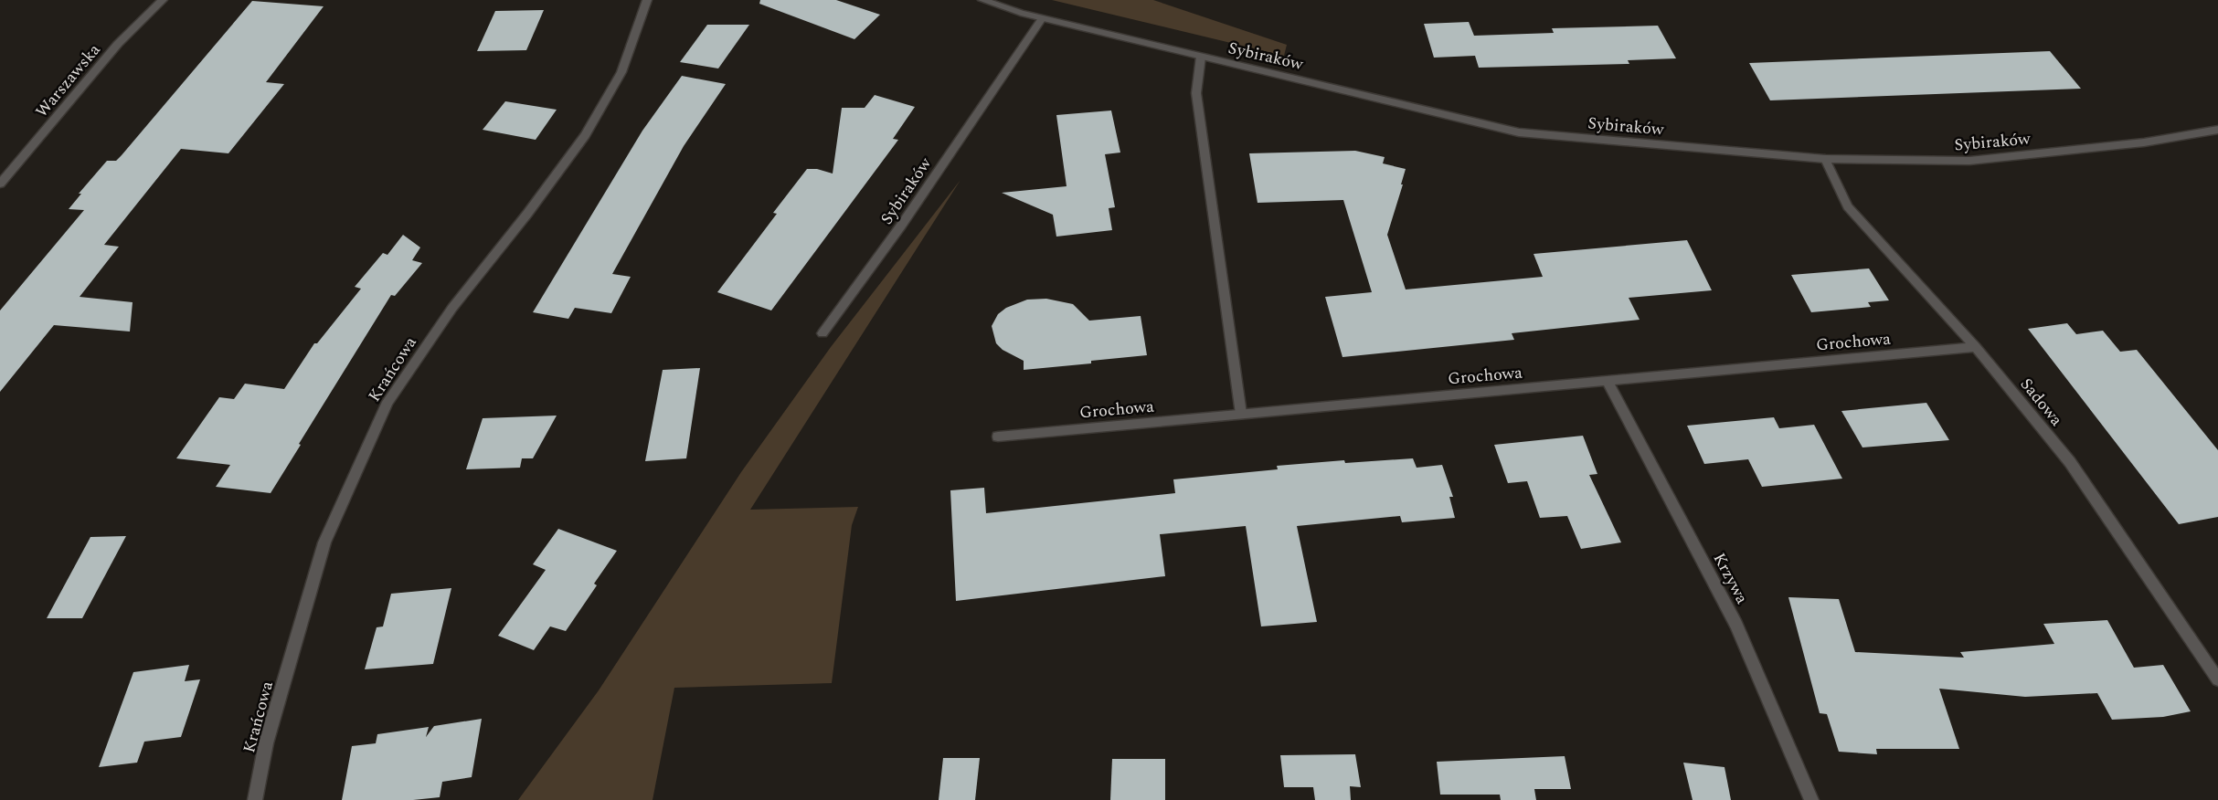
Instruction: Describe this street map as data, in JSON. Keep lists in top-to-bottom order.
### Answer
{
  "streets": {
    "street": [
      "Sybiraków",
      "Warszawska",
      "Grochowa",
      "Krańcowa",
      "Sadowa",
      "Krzywa"
    ]
  },
  "crossings": [
    ["Sybiraków", "Sadowa"],
    ["Grochowa", "Sadowa"],
    ["Grochowa", "Krzywa"]
  ]
}
